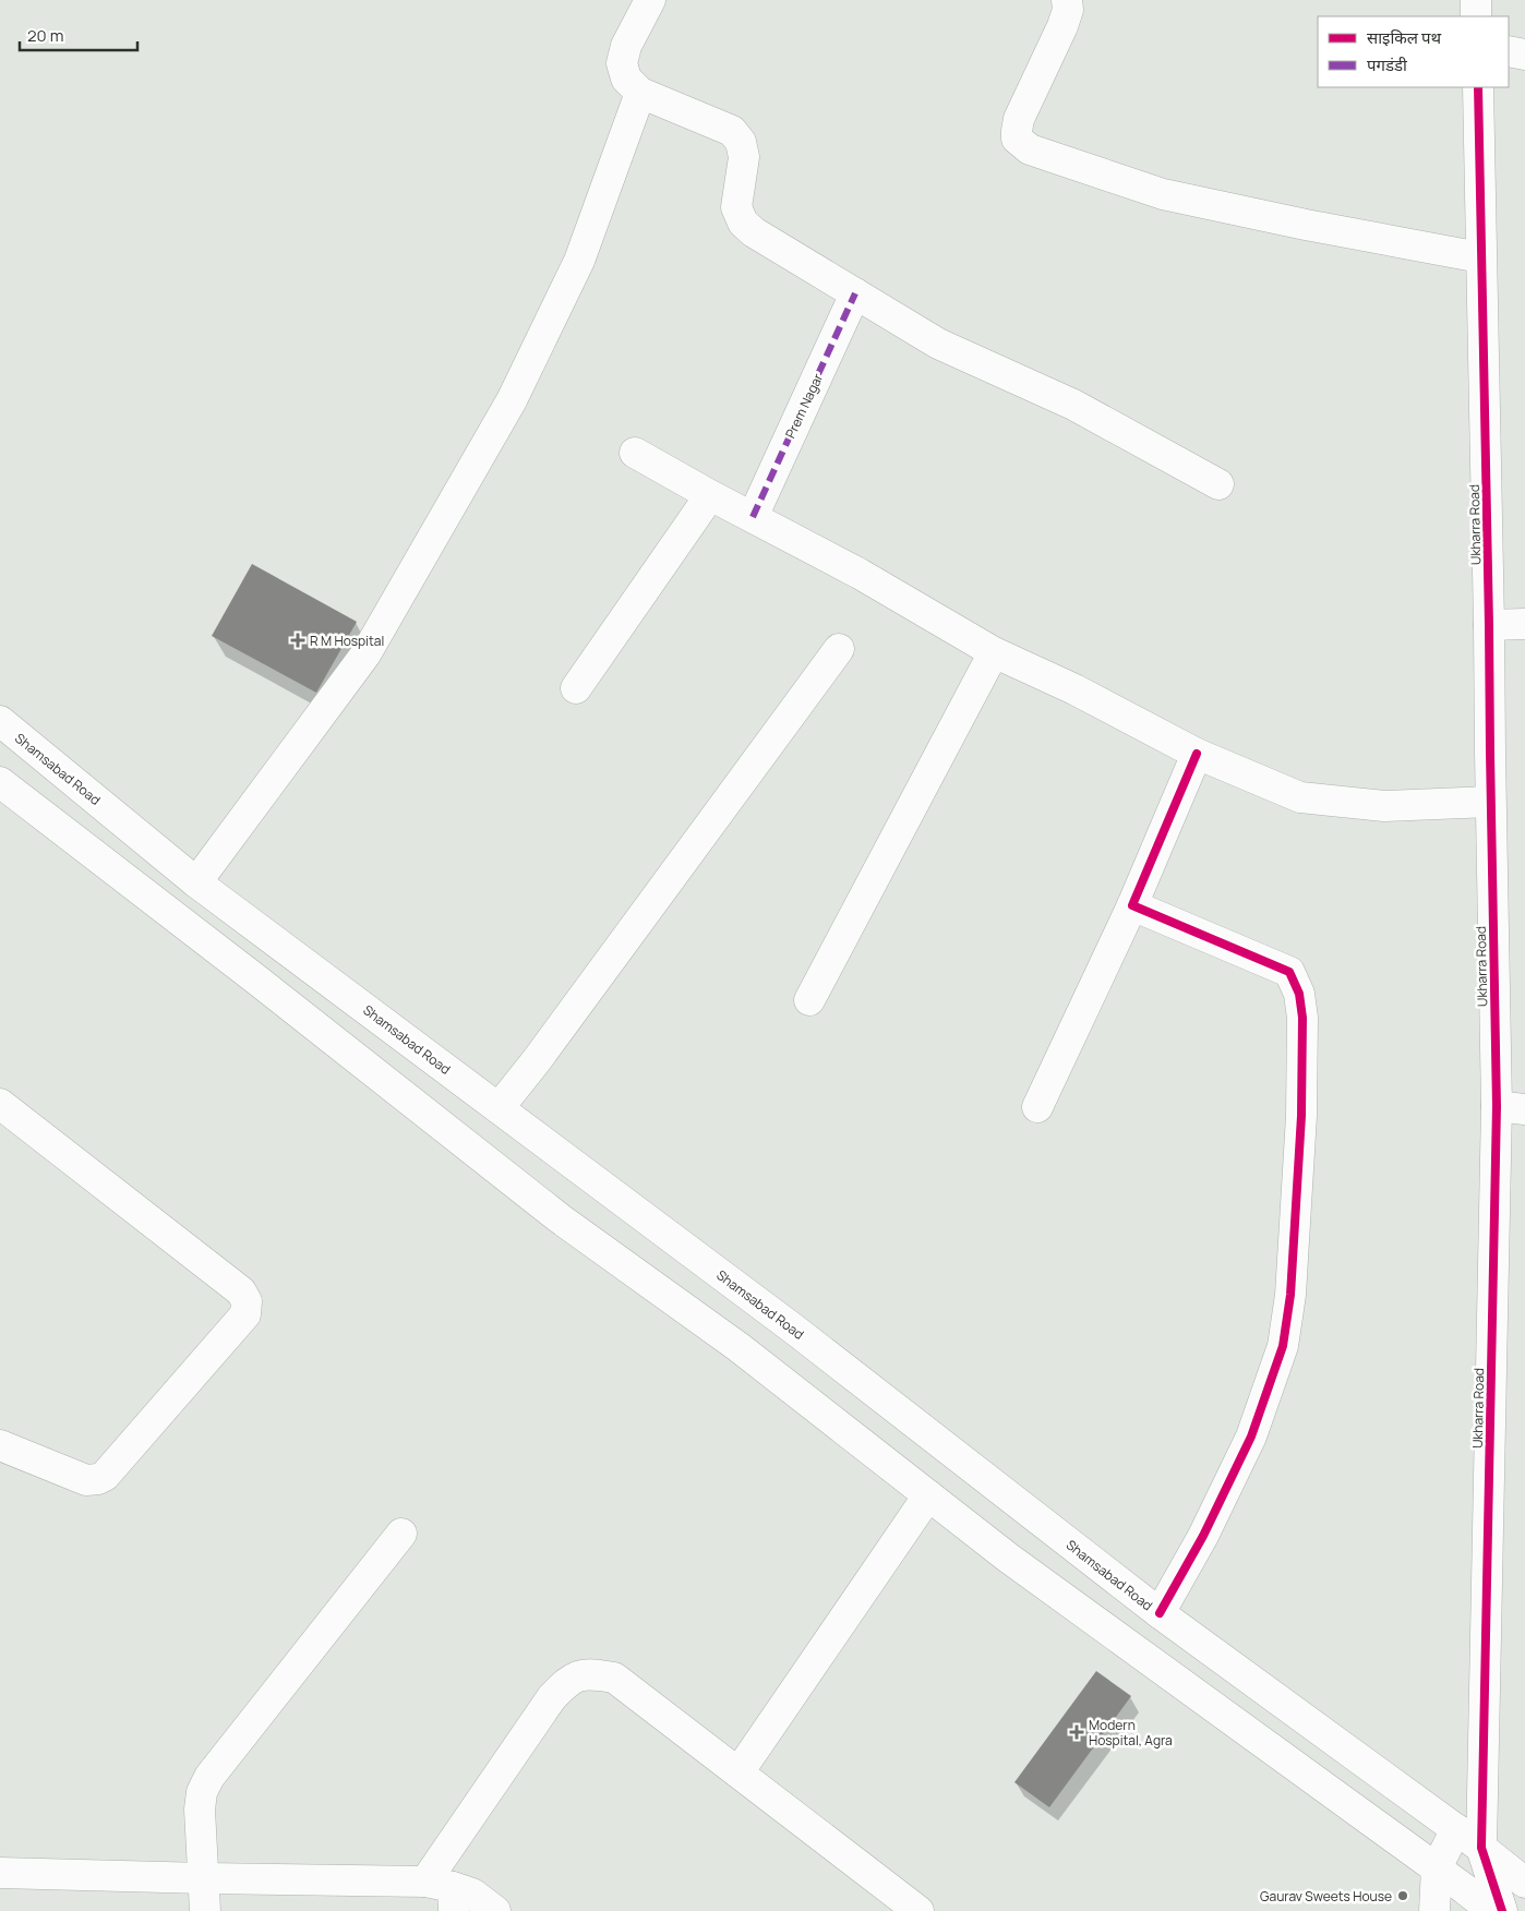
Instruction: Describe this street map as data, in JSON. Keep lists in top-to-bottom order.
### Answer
{
  "streets": {
    "street": ["Prem Nagar", "Ukharra Road", "Shamsabad Road"]
  },
  "crossings": [
    ["Ukharra Road", "Shamsabad Road"]
  ],
  "places": {
    "health": ["R M Hospital", "Modern Hospital, Agra"],
    "other": ["Gaurav Sweets House"]
  },
  "legend": ["साइकिल पथ", "पगडंडी"],
  "scale_bar": "20 m"
}
